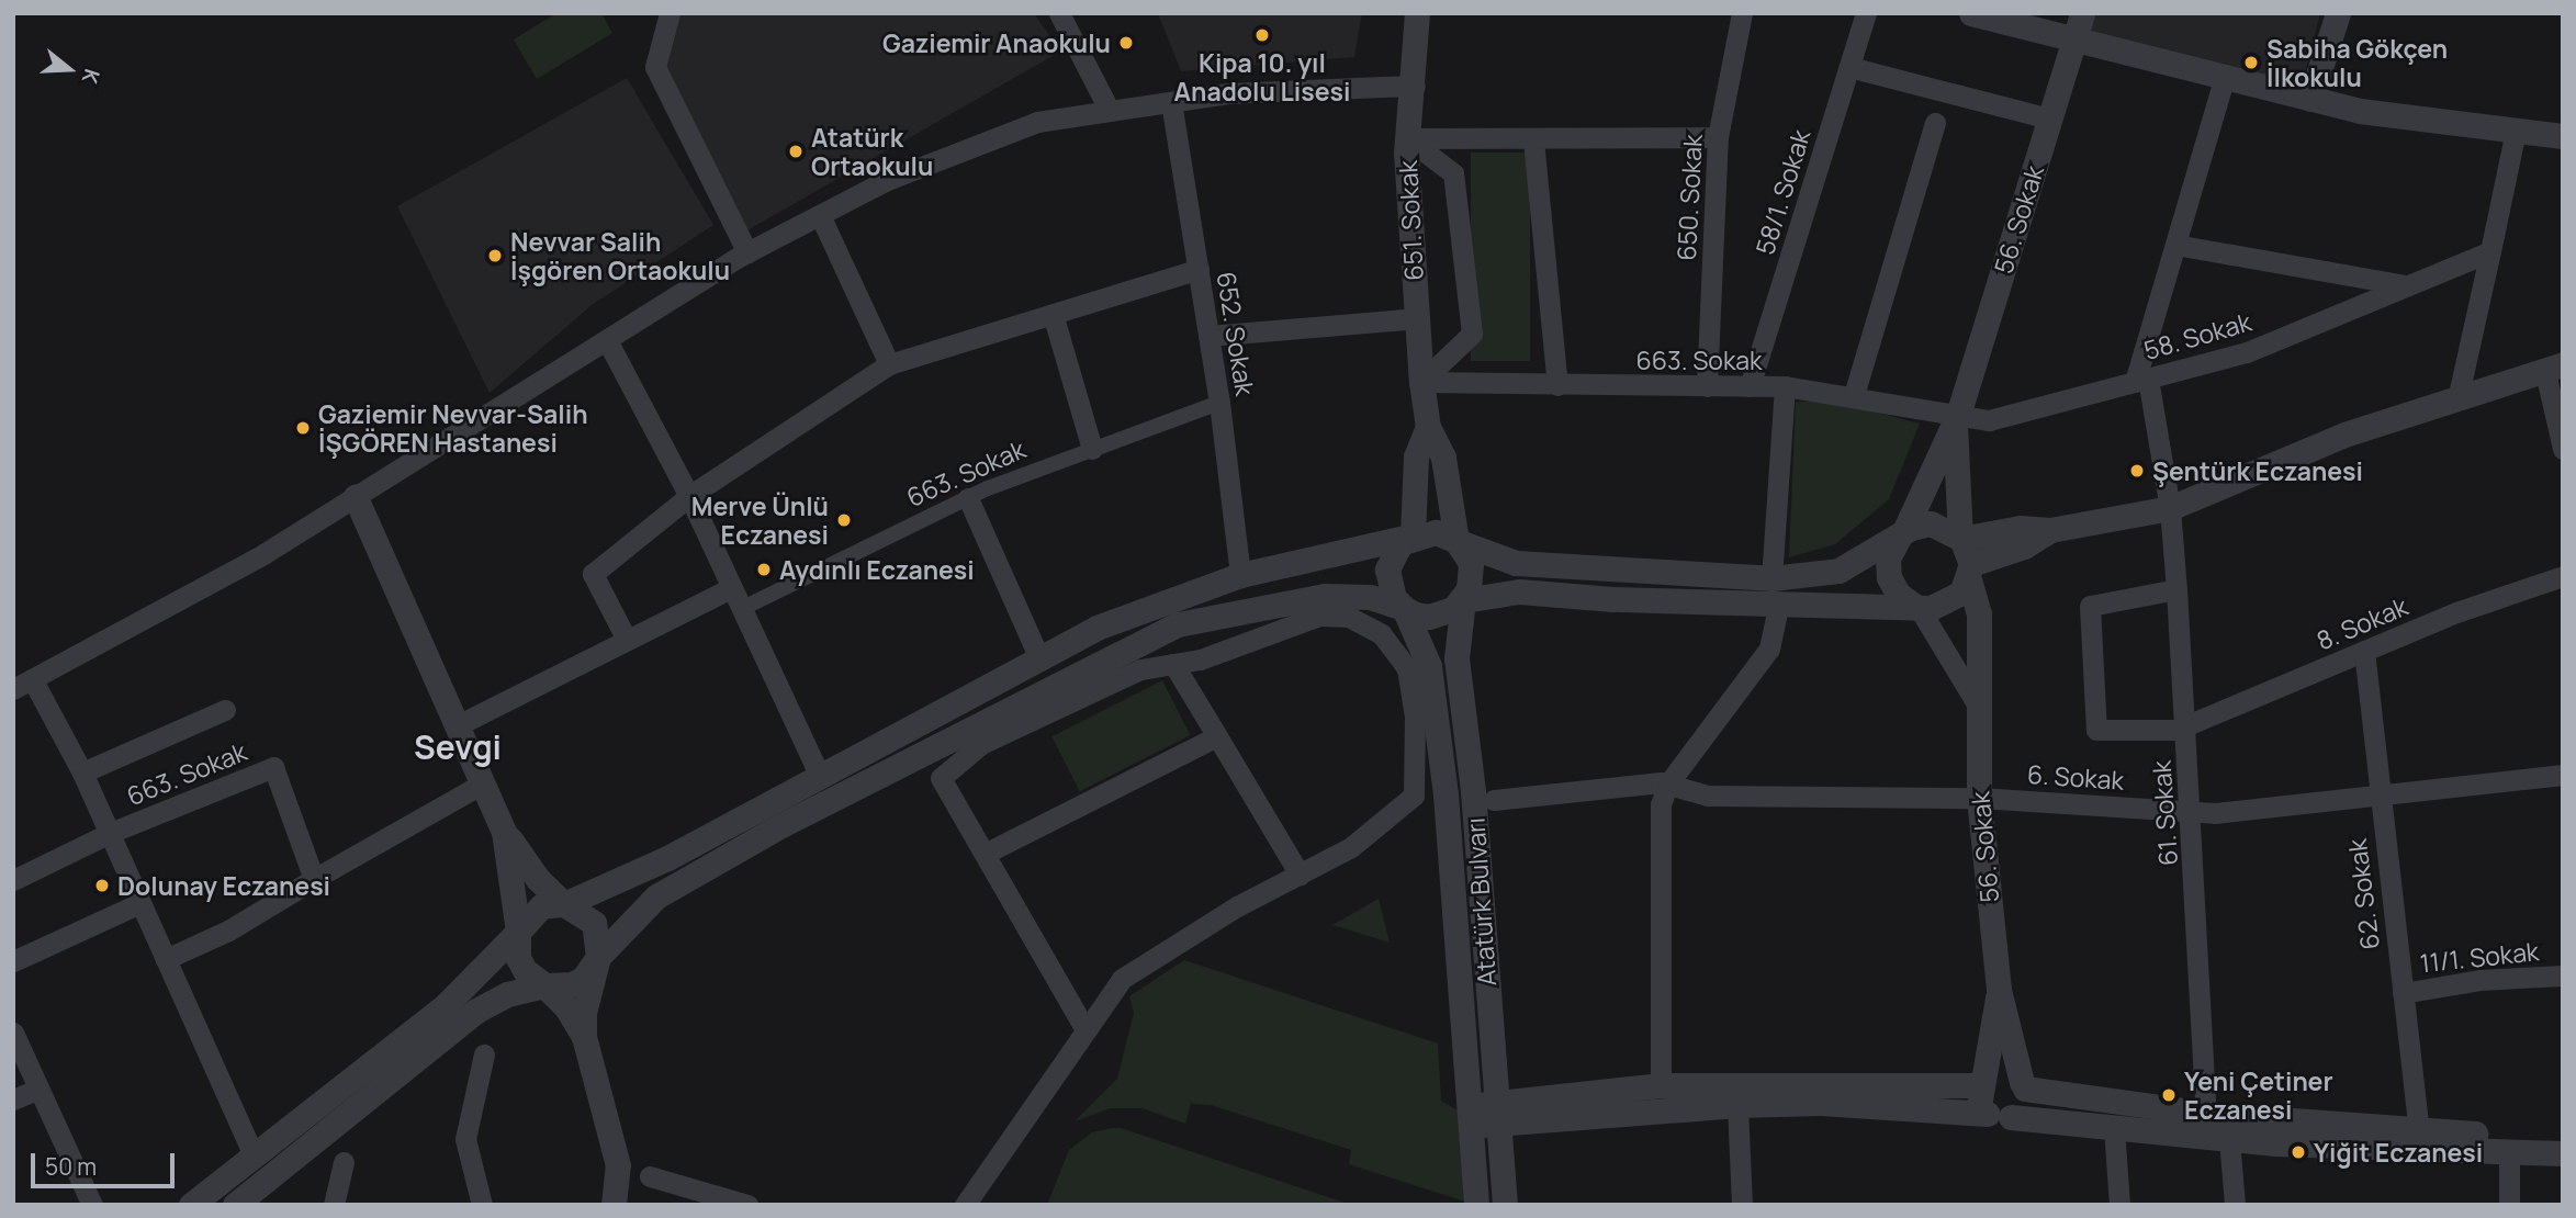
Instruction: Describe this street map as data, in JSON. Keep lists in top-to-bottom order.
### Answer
{
  "streets": {
    "street": [
      "58/1. Sokak",
      "650. Sokak",
      "56. Sokak",
      "651. Sokak",
      "652. Sokak",
      "58. Sokak",
      "663. Sokak",
      "8. Sokak",
      "6. Sokak",
      "61. Sokak",
      "62. Sokak",
      "Atatürk Bulvarı",
      "11/1. Sokak"
    ]
  },
  "crossings": [
    ["58/1. Sokak", "663. Sokak"],
    ["650. Sokak", "663. Sokak"],
    ["56. Sokak", "58. Sokak"],
    ["56. Sokak", "6. Sokak"],
    ["651. Sokak", "663. Sokak"],
    ["651. Sokak", "Atatürk Bulvarı"],
    ["652. Sokak", "663. Sokak"],
    ["58. Sokak", "663. Sokak"],
    ["58. Sokak", "61. Sokak"],
    ["8. Sokak", "61. Sokak"],
    ["8. Sokak", "62. Sokak"],
    ["6. Sokak", "61. Sokak"],
    ["6. Sokak", "62. Sokak"],
    ["62. Sokak", "11/1. Sokak"]
  ],
  "districts": ["Sevgi"],
  "places": [
    "Kipa 10. yıl Anadolu Lisesi",
    "Gaziemir Anaokulu",
    "Sabiha Gökçen İlkokulu",
    "Atatürk Ortaokulu",
    "Nevvar Salih İşgören Ortaokulu",
    "Gaziemir Nevvar-Salih İŞGÖREN Hastanesi",
    "Şentürk Eczanesi",
    "Merve Ünlü Eczanesi",
    "Aydınlı Eczanesi",
    "Dolunay Eczanesi",
    "Yeni Çetiner Eczanesi",
    "Yiğit Eczanesi"
  ],
  "scale_bar": "50 m",
  "north": "right"
}
